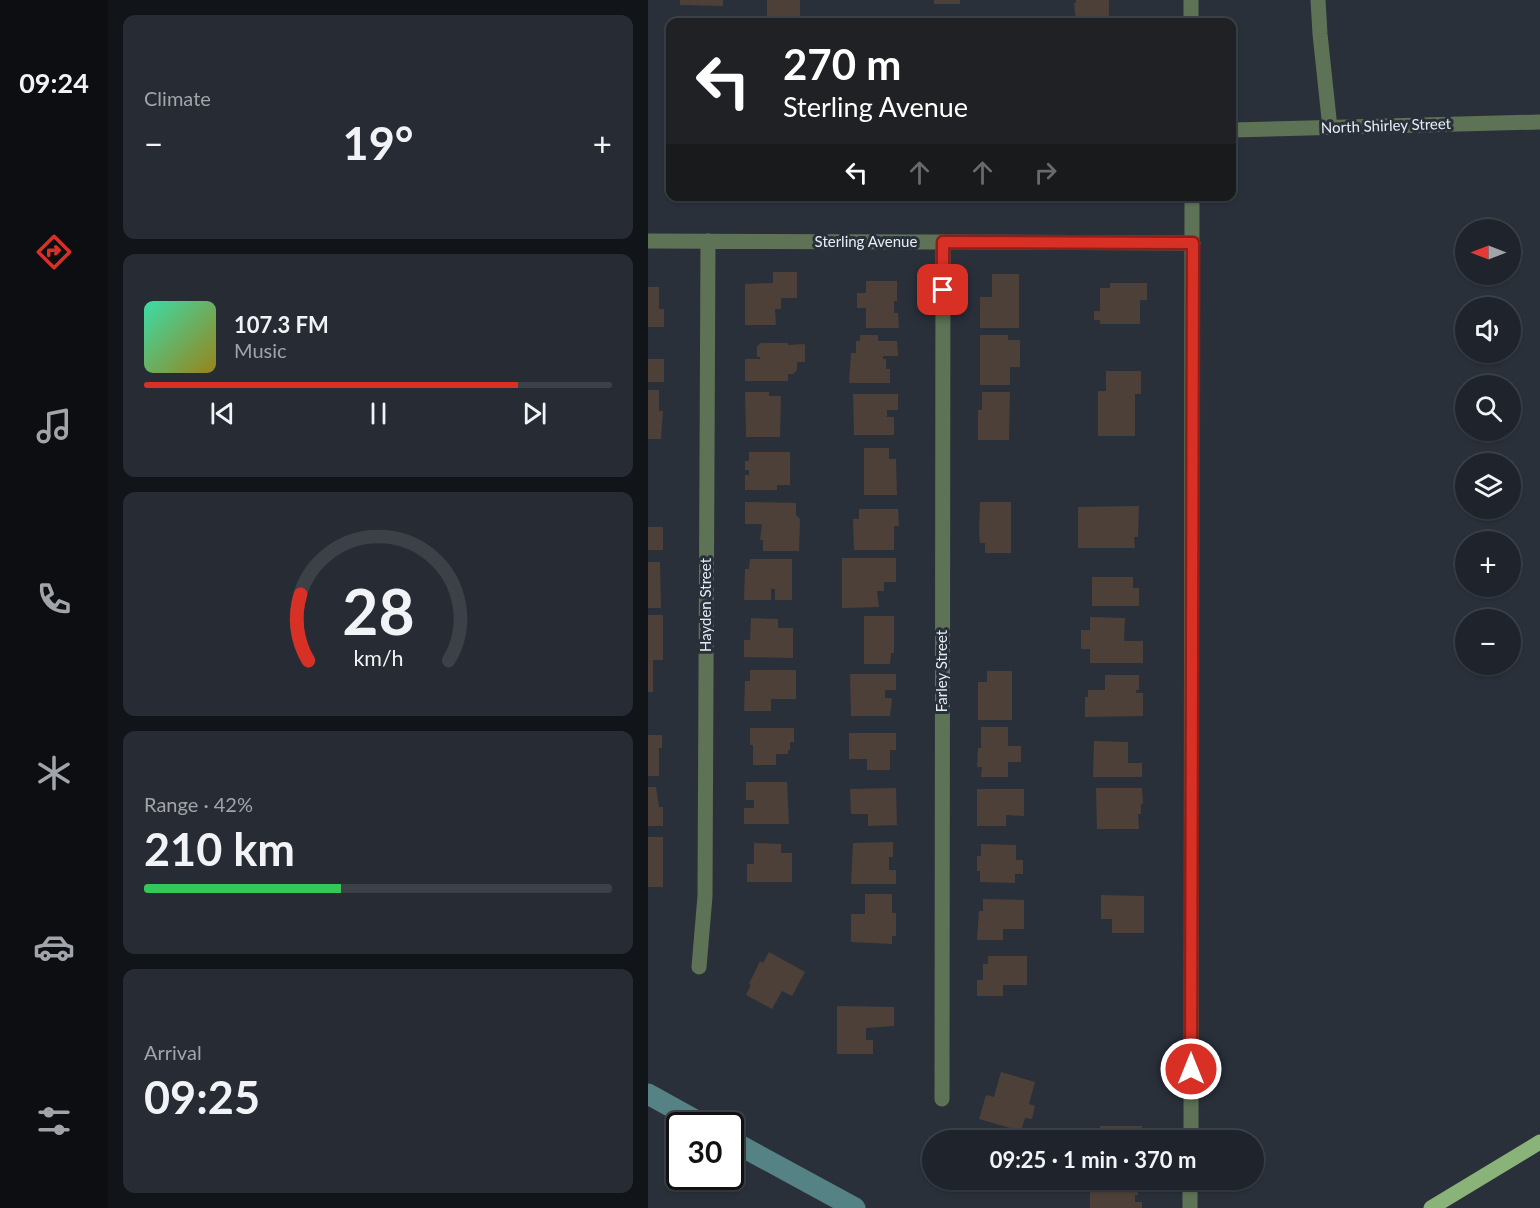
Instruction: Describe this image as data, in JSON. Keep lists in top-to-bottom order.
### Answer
{
  "streets": {
    "street": [
      "North Shirley Street",
      "Sterling Avenue",
      "Hayden Street",
      "Farley Street"
    ]
  },
  "crossings": [
    ["Sterling Avenue", "Hayden Street"],
    ["Sterling Avenue", "Farley Street"]
  ],
  "north": "left",
  "page": {
    "tabs": "09:24",
    "tile": [
      "Climate",
      ["Range · 42%", "210 km"],
      ["Arrival", "09:25"]
    ],
    "turn": ["270 m", "Sterling Avenue"],
    "heat": ["−", "19°", "+"],
    "map_buttons": ["+", "−"],
    "song": ["107.3 FM", "Music"],
    "limit": "30",
    "trip": "09:25 · 1 min · 370 m",
    "gauge": ["28", "km/h"]
  }
}
